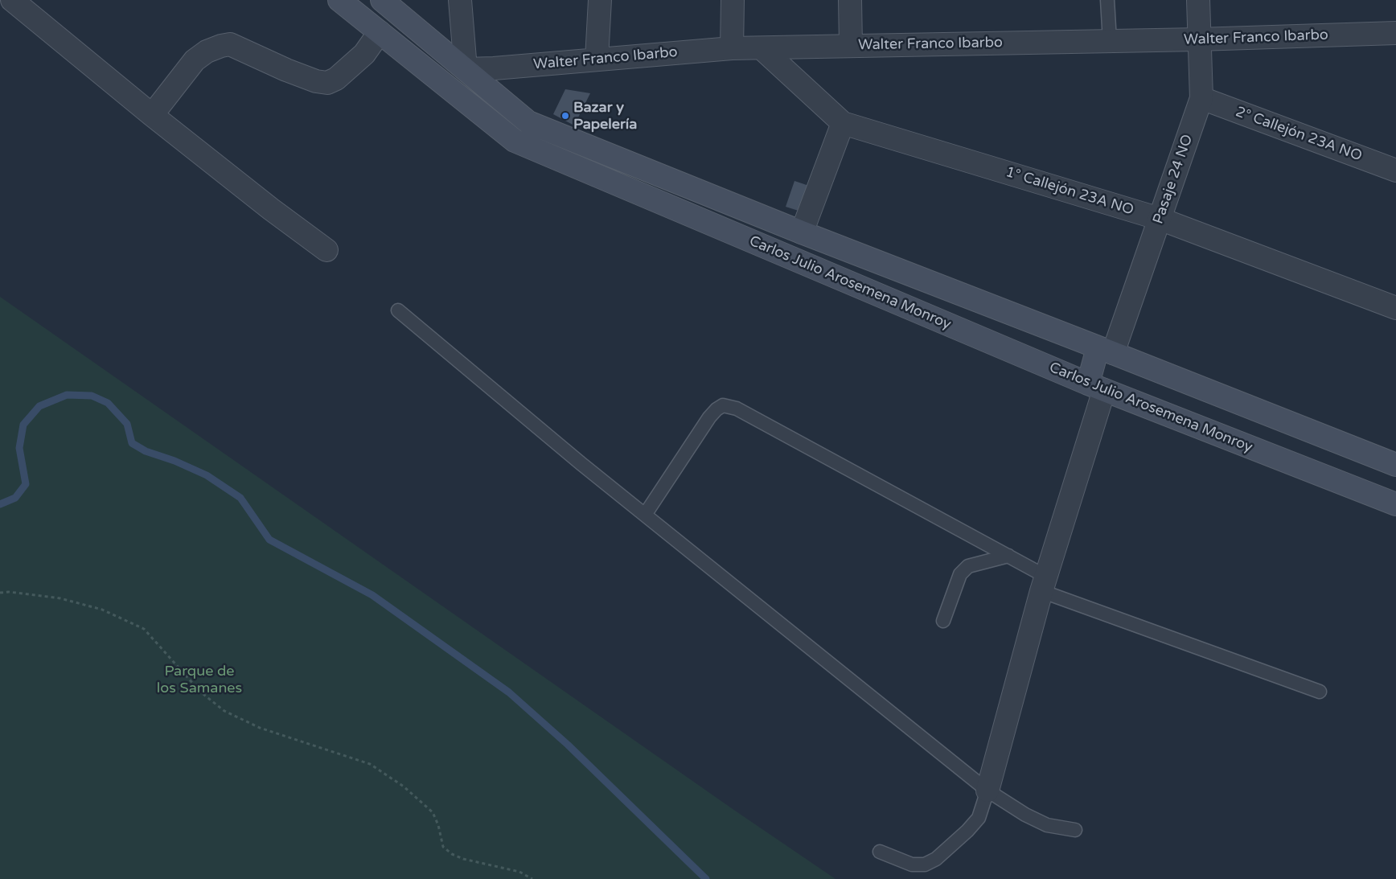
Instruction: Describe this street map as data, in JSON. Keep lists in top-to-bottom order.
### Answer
{
  "streets": {
    "main road": ["Carlos Julio Arosemena Monroy"],
    "street": [
      "Walter Franco Ibarbo",
      "2° Callejón 23A NO",
      "Pasaje 24 NO",
      "1° Callejón 23A NO"
    ]
  },
  "crossings": [
    ["Walter Franco Ibarbo", "Pasaje 24 NO"],
    ["Walter Franco Ibarbo", "1° Callejón 23A NO"],
    ["Walter Franco Ibarbo", "Carlos Julio Arosemena Monroy"],
    ["2° Callejón 23A NO", "Pasaje 24 NO"],
    ["Pasaje 24 NO", "1° Callejón 23A NO"],
    ["Pasaje 24 NO", "Carlos Julio Arosemena Monroy"]
  ],
  "parks": ["Parque de los Samanes"],
  "places": ["Bazar y Papelería"]
}
